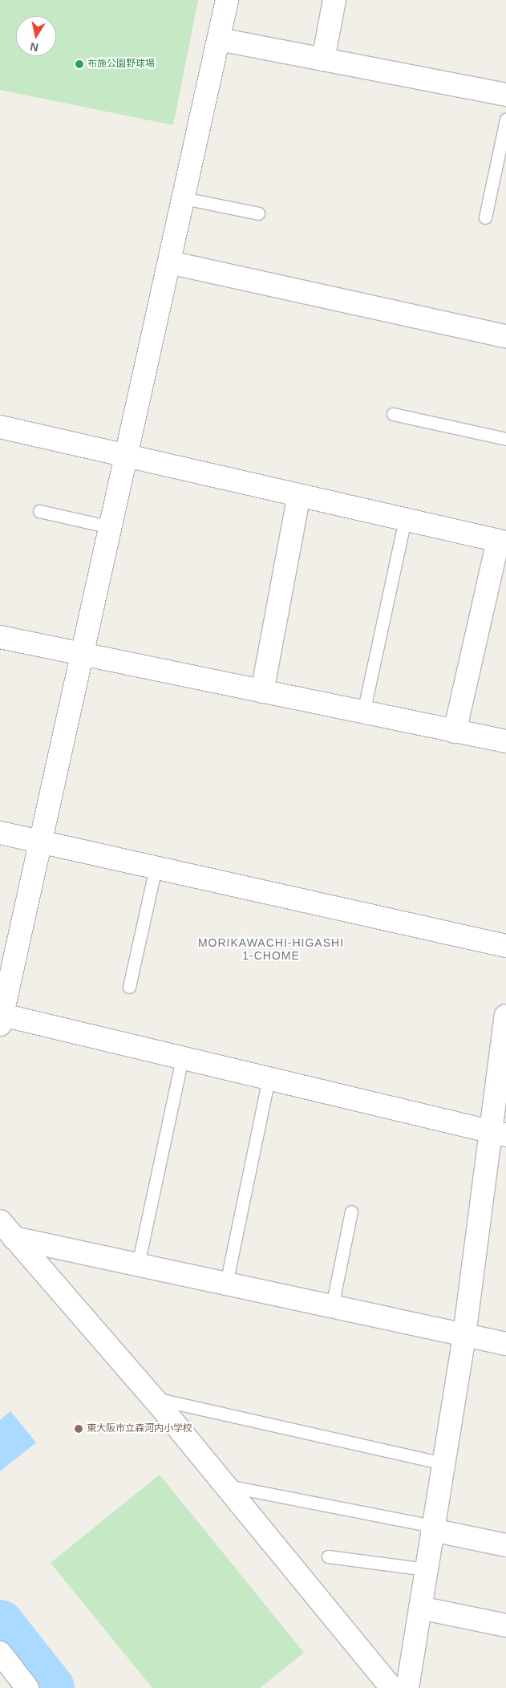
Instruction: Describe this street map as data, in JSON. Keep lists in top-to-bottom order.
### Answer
{
  "districts": ["MORIKAWACHI-HIGASHI 1-CHOME"],
  "places": ["布施公園野球場", "東大阪市立森河内小学校"],
  "north": "bottom"
}
